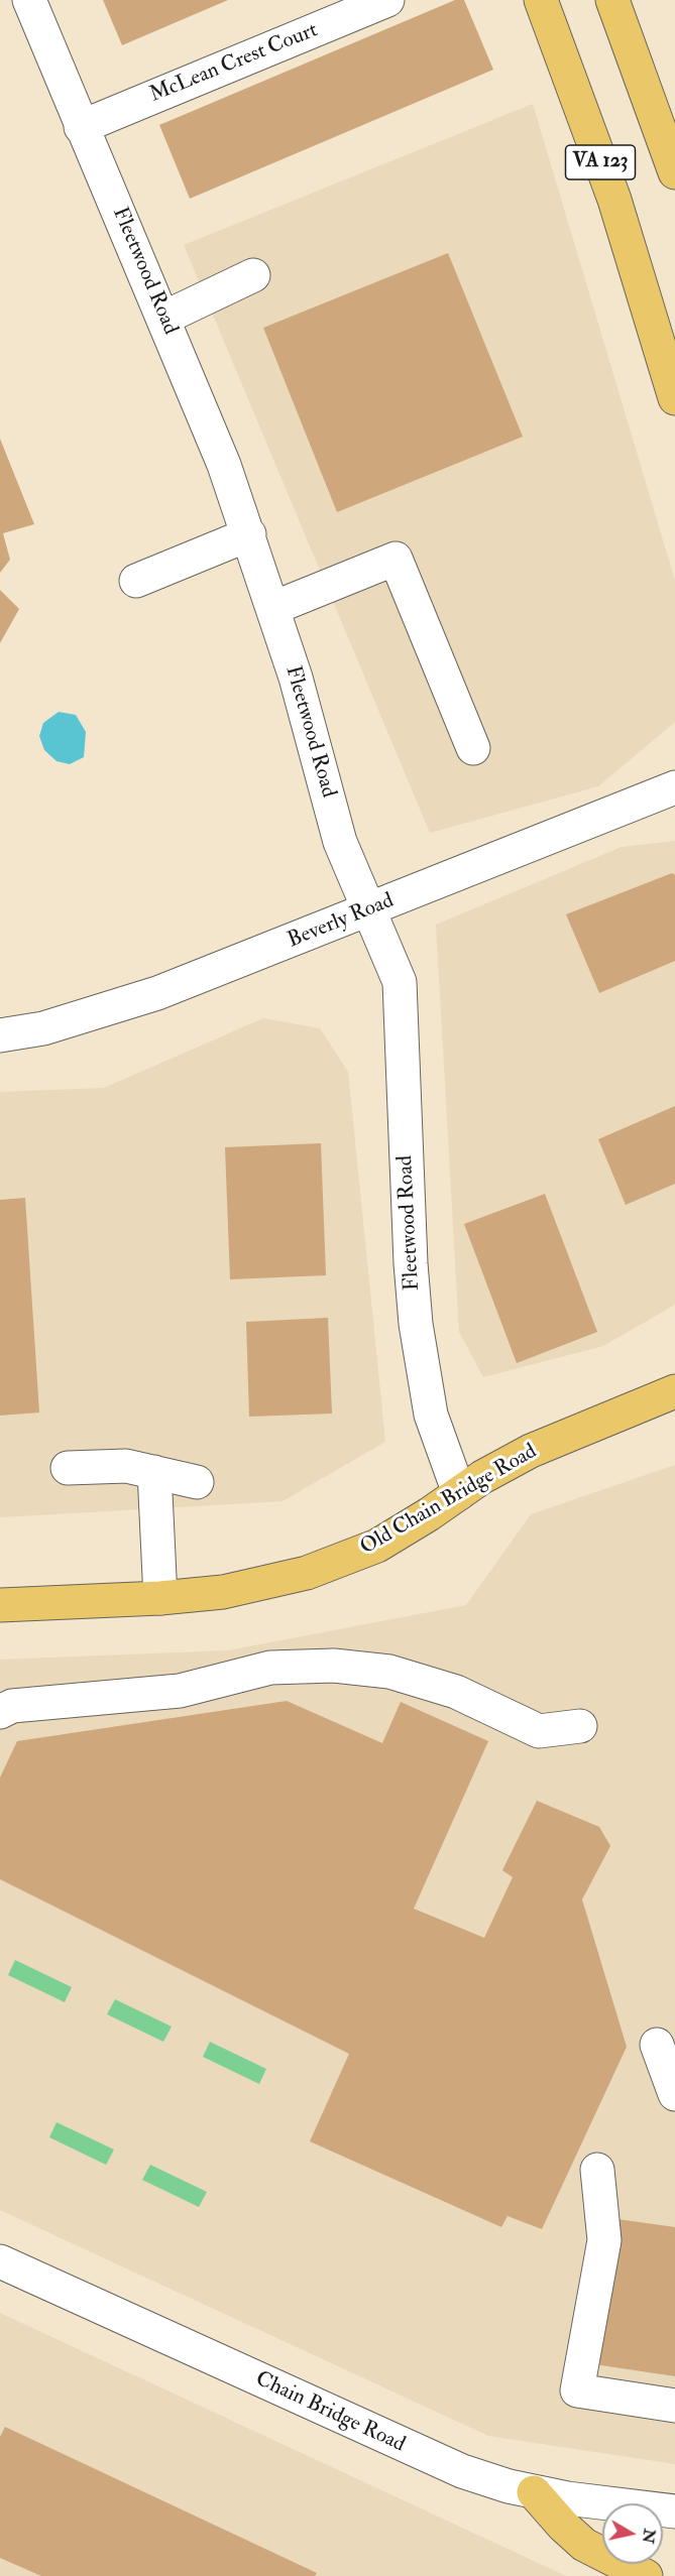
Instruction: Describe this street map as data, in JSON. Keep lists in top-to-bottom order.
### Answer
{
  "streets": {
    "main road": ["VA 123", "Old Chain Bridge Road"],
    "street": [
      "McLean Crest Court",
      "Fleetwood Road",
      "Beverly Road",
      "Chain Bridge Road"
    ]
  },
  "crossings": [
    ["McLean Crest Court", "Fleetwood Road"],
    ["Fleetwood Road", "Beverly Road"],
    ["Fleetwood Road", "Old Chain Bridge Road"]
  ],
  "north": "right"
}
